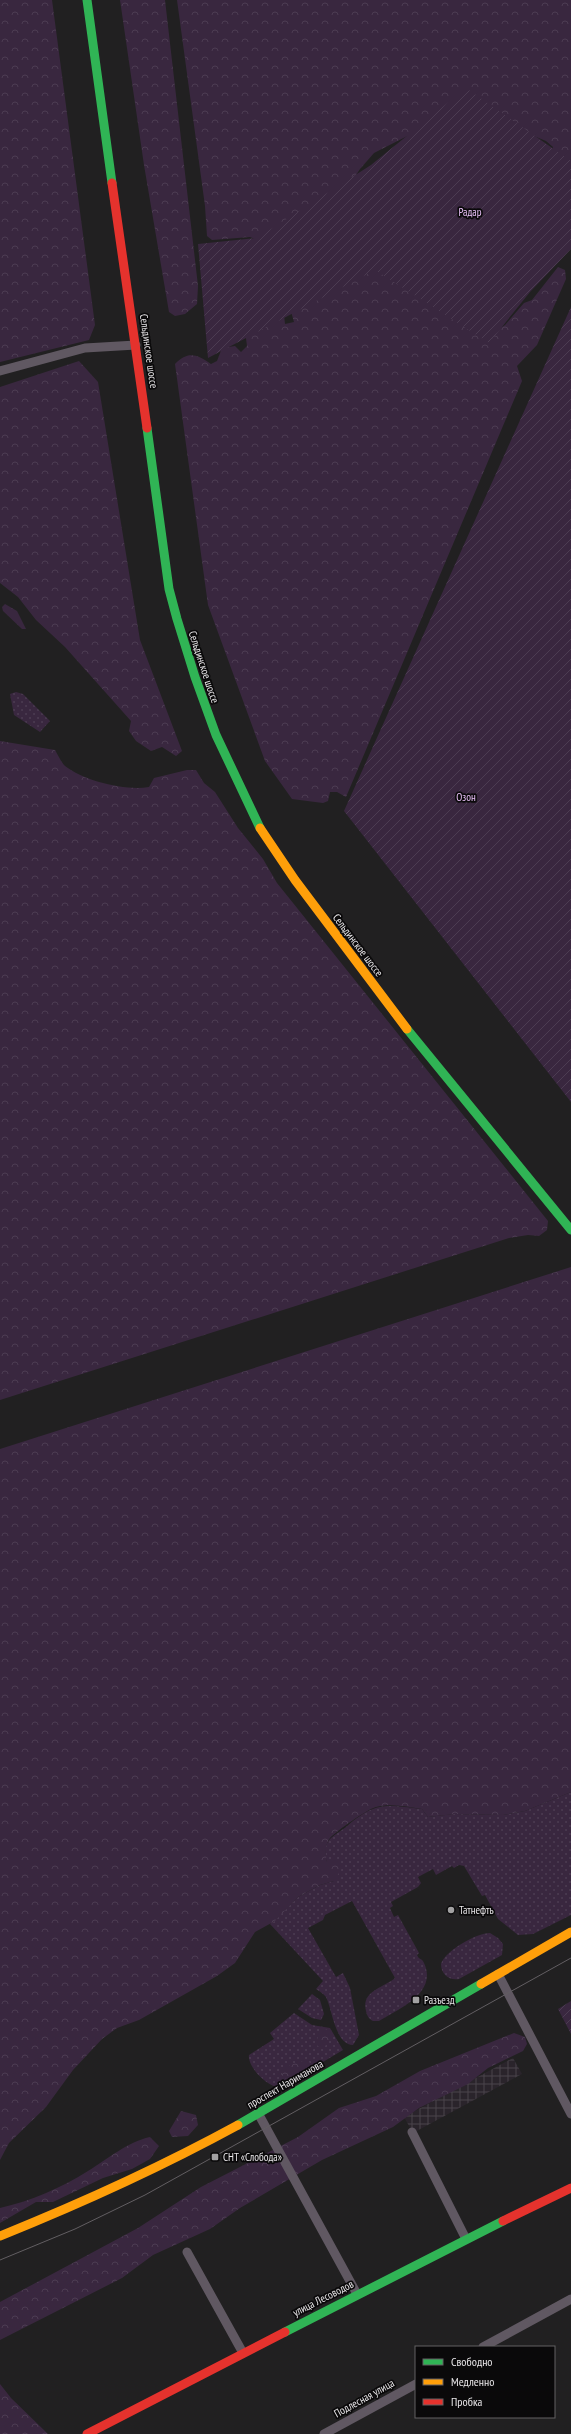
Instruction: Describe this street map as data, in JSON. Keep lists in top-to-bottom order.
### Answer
{
  "streets": {
    "main road": ["Сельдинское шоссе", "проспект Нариманова", "улица Лесоводов"],
    "street": ["Подлесная улица"]
  },
  "parks": ["Радар", "Озон"],
  "places": {
    "other": ["Татнефть"],
    "transit": ["Разъезд", "СНТ «Слобода»"]
  },
  "legend": ["Свободно", "Медленно", "Пробка"]
}
